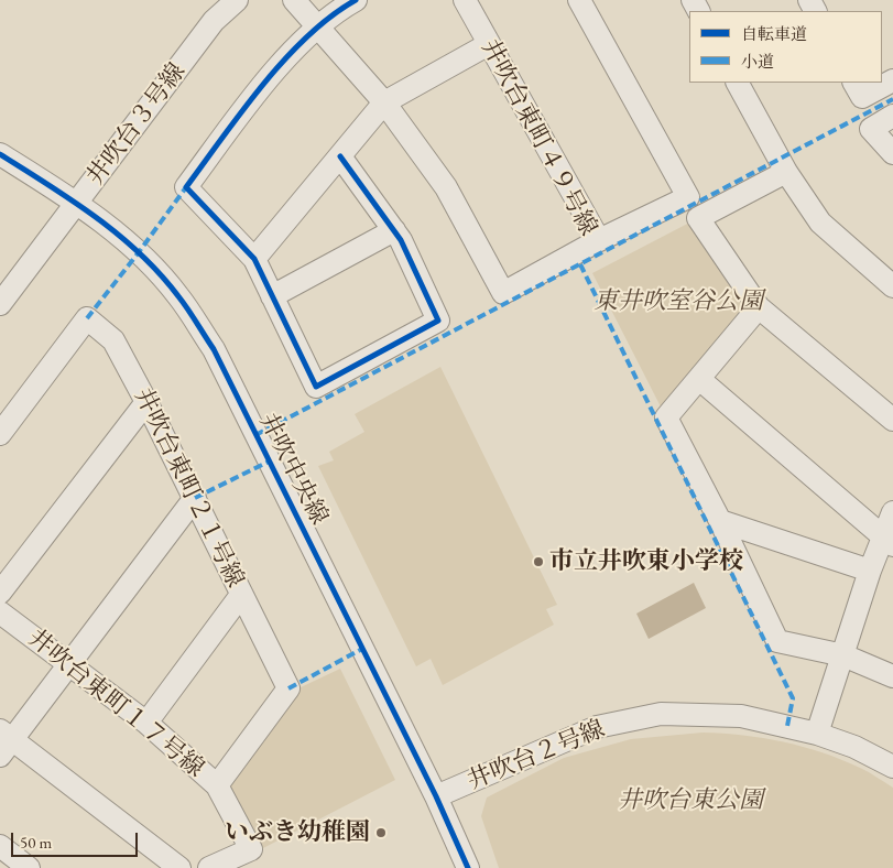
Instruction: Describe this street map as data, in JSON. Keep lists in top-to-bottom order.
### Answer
{
  "streets": {
    "street": [
      "井吹台３号線",
      "井吹台東町４９号線",
      "井吹中央線",
      "井吹台東町２１号線",
      "井吹台東町１７号線",
      "井吹台２号線"
    ]
  },
  "crossings": [
    ["井吹台３号線", "井吹中央線"],
    ["井吹中央線", "井吹台２号線"],
    ["井吹台東町２１号線", "井吹台東町１７号線"]
  ],
  "parks": ["東井吹室谷公園", "井吹台東公園"],
  "places": ["市立井吹東小学校", "いぶき幼稚園"],
  "legend": ["自転車道", "小道"],
  "scale_bar": "50 m"
}
